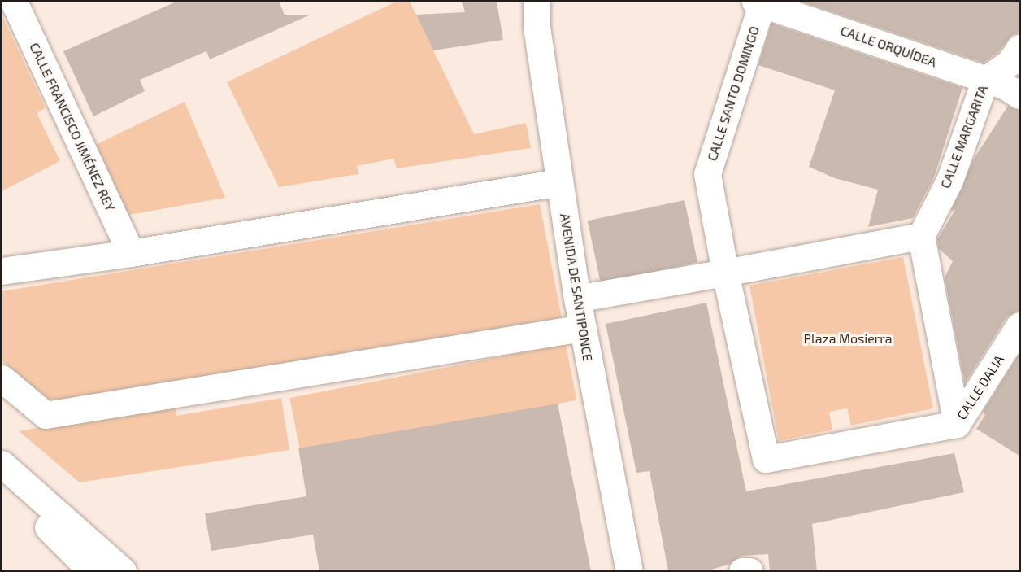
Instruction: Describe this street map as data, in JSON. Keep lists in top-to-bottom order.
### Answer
{
  "streets": {
    "street": [
      "CALLE ORQUÍDEA",
      "CALLE SANTO DOMINGO",
      "CALLE FRANCISCO JIMÉNEZ REY",
      "CALLE MARGARITA",
      "AVENIDA DE SANTIPONCE",
      "CALLE DALIA"
    ]
  },
  "crossings": [
    ["CALLE ORQUÍDEA", "CALLE SANTO DOMINGO"],
    ["CALLE ORQUÍDEA", "CALLE MARGARITA"]
  ],
  "parks": ["Plaza Mosierra"]
}
